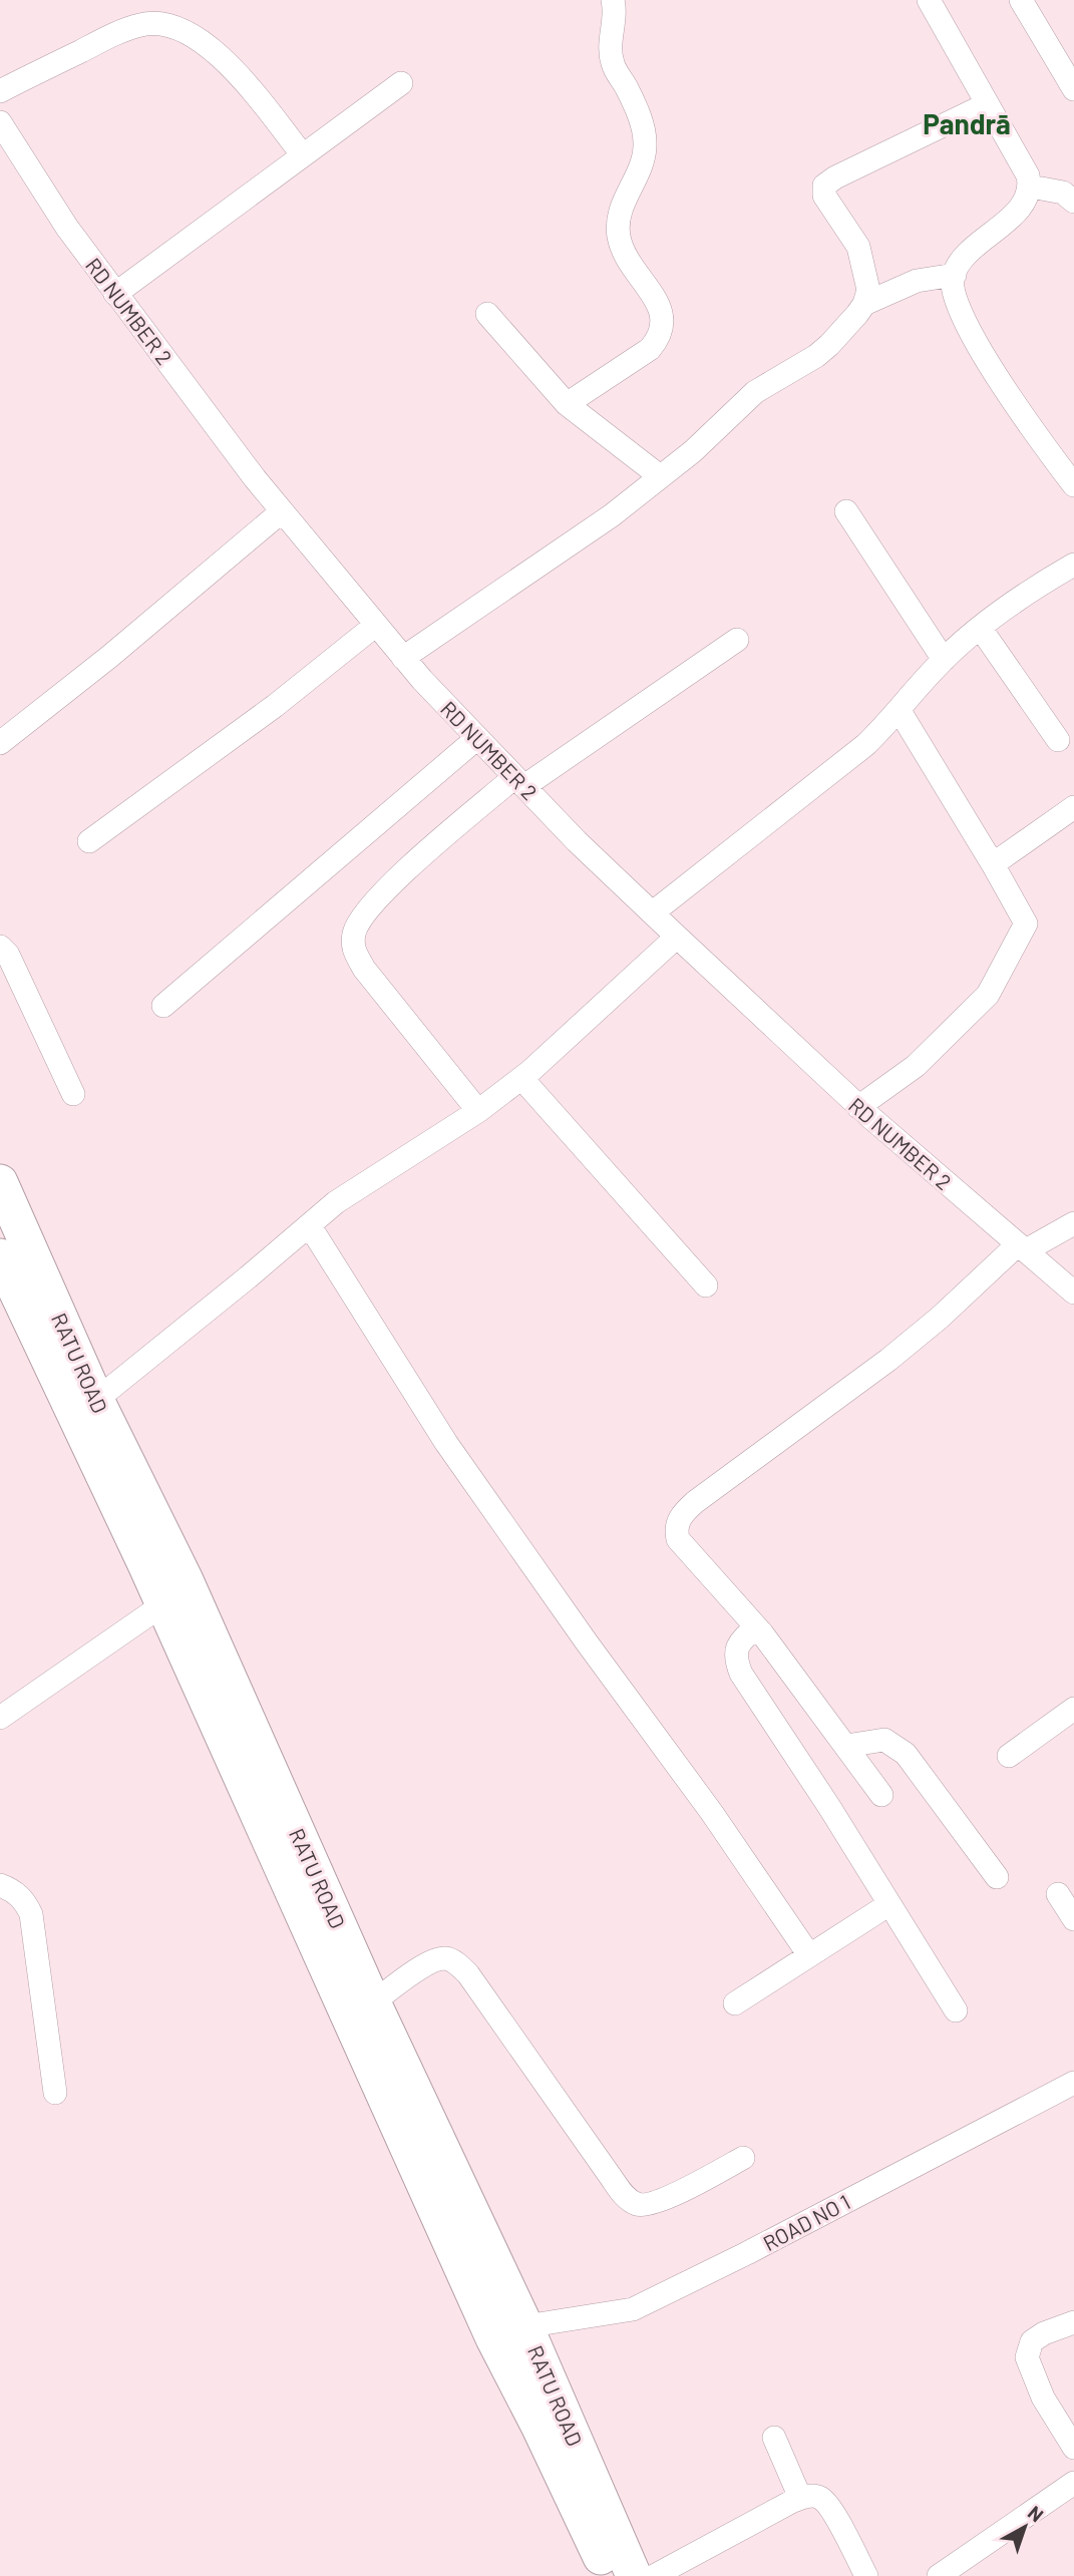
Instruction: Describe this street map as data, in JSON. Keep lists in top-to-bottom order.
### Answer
{
  "streets": {
    "main road": ["RATU ROAD"],
    "street": ["RD NUMBER 2", "ROAD NO 1"]
  },
  "crossings": [
    ["RATU ROAD", "ROAD NO 1"]
  ],
  "districts": ["Pandrā"],
  "north": "top right"
}
